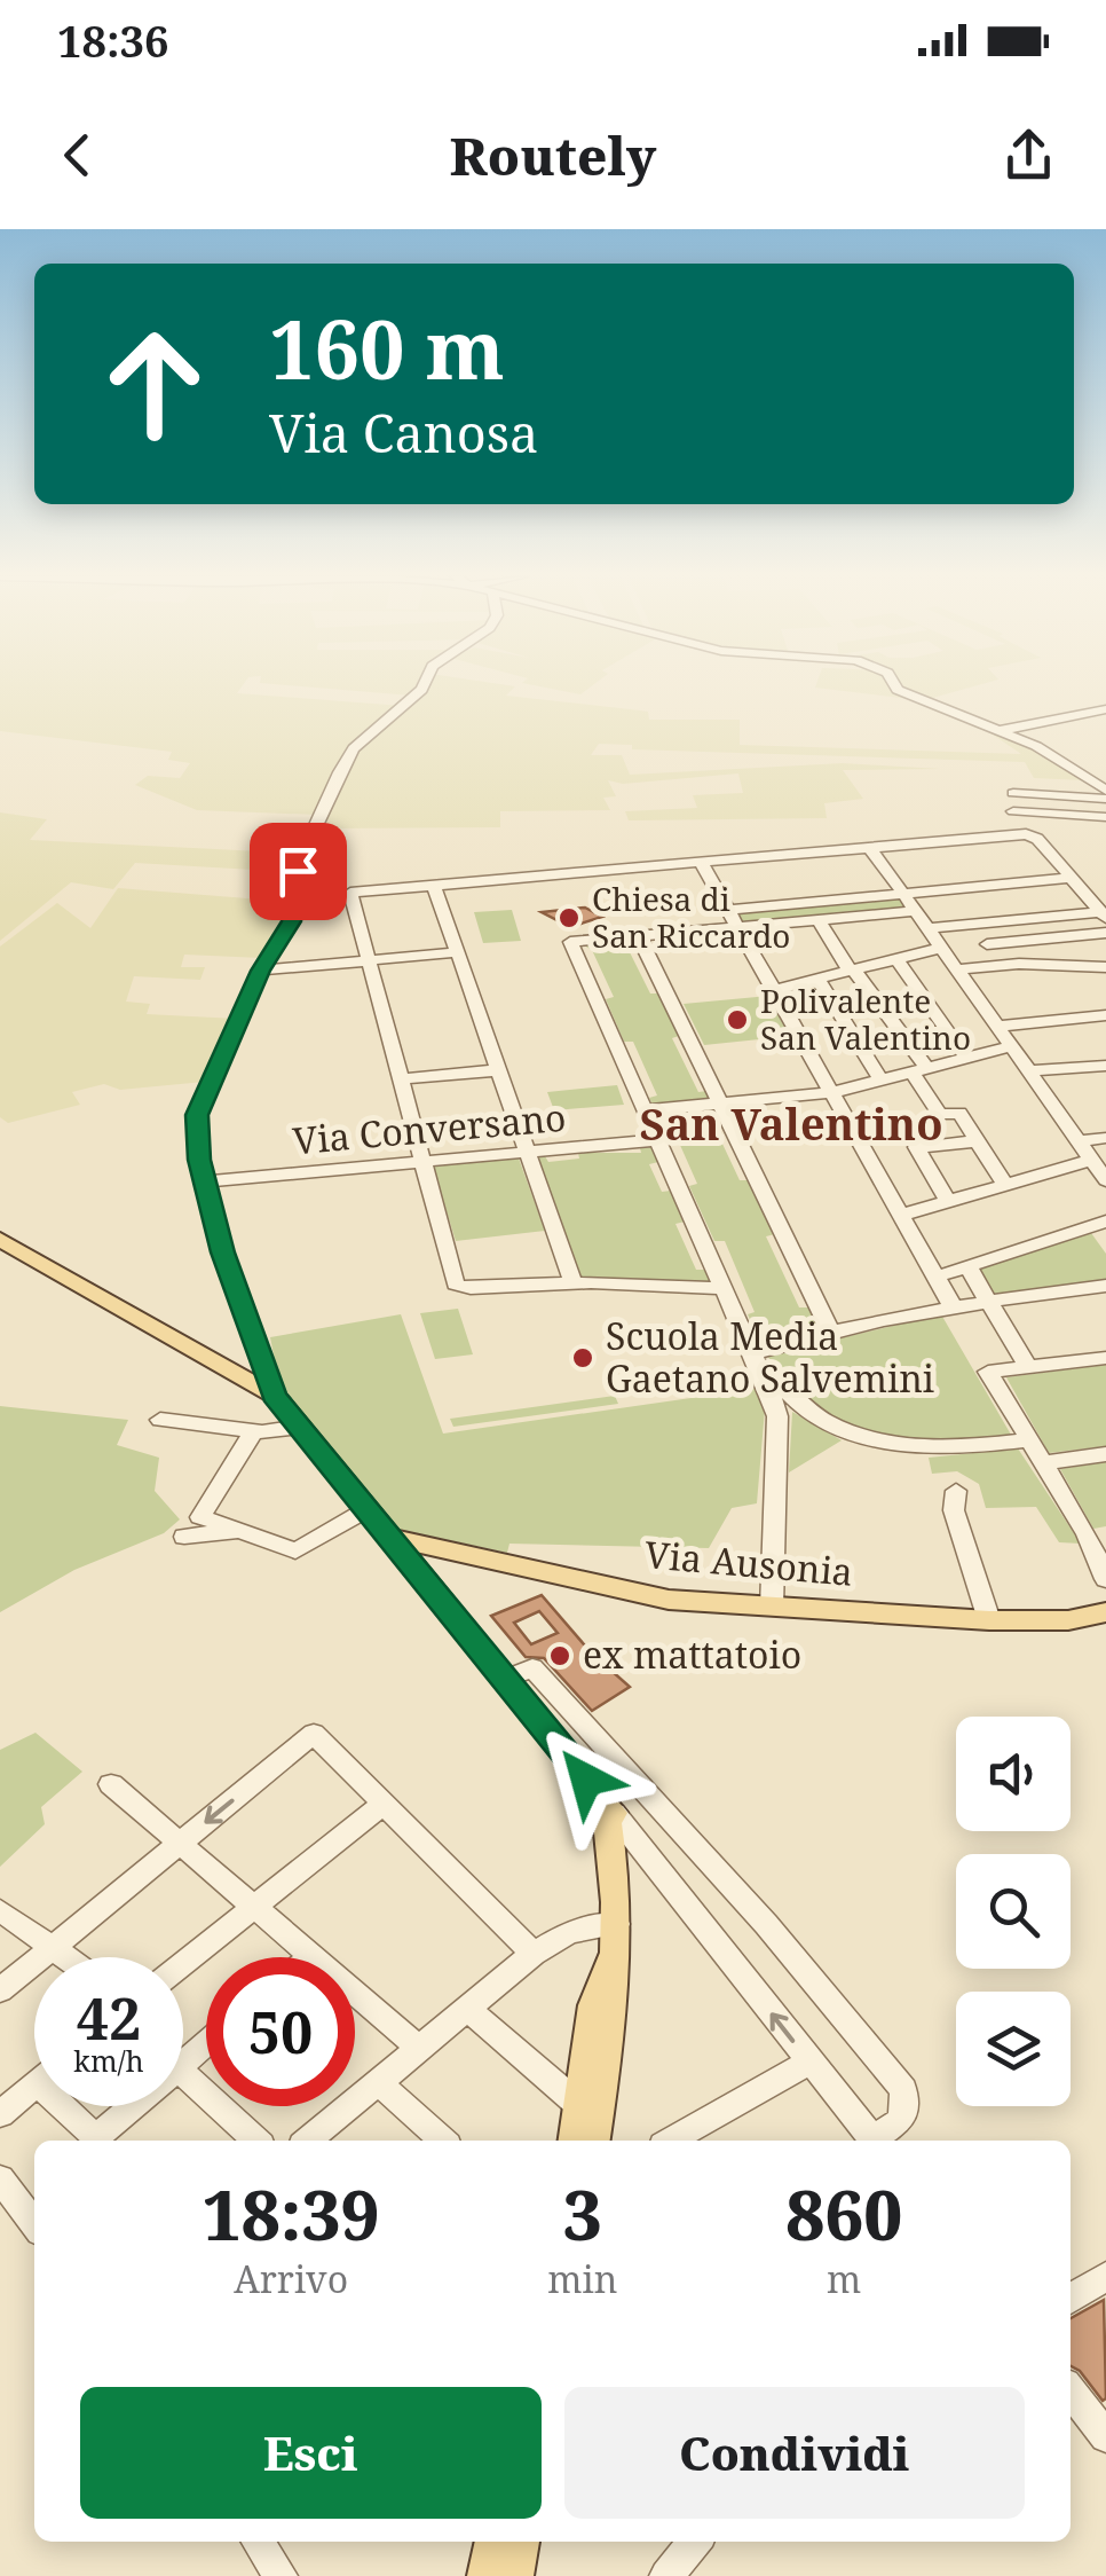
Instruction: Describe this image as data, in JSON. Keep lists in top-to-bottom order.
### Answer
{
  "streets": {
    "main road": ["Via Ausonia"],
    "street": ["Via Conversano"]
  },
  "districts": ["San Valentino"],
  "places": [
    "Chiesa di San Riccardo",
    "Polivalente San Valentino",
    "Scuola Media Gaetano Salvemini",
    "ex mattatoio"
  ],
  "page": {
    "status": "18:36",
    "header": "Routely",
    "turn": ["160 m", "Via Canosa"],
    "speed": "42 km/h",
    "limit": "50",
    "eta": [
      "18:39",
      "Arrivo",
      "3",
      "min",
      "860",
      "m"
    ],
    "buttons": ["Esci", "Condividi"]
  }
}
